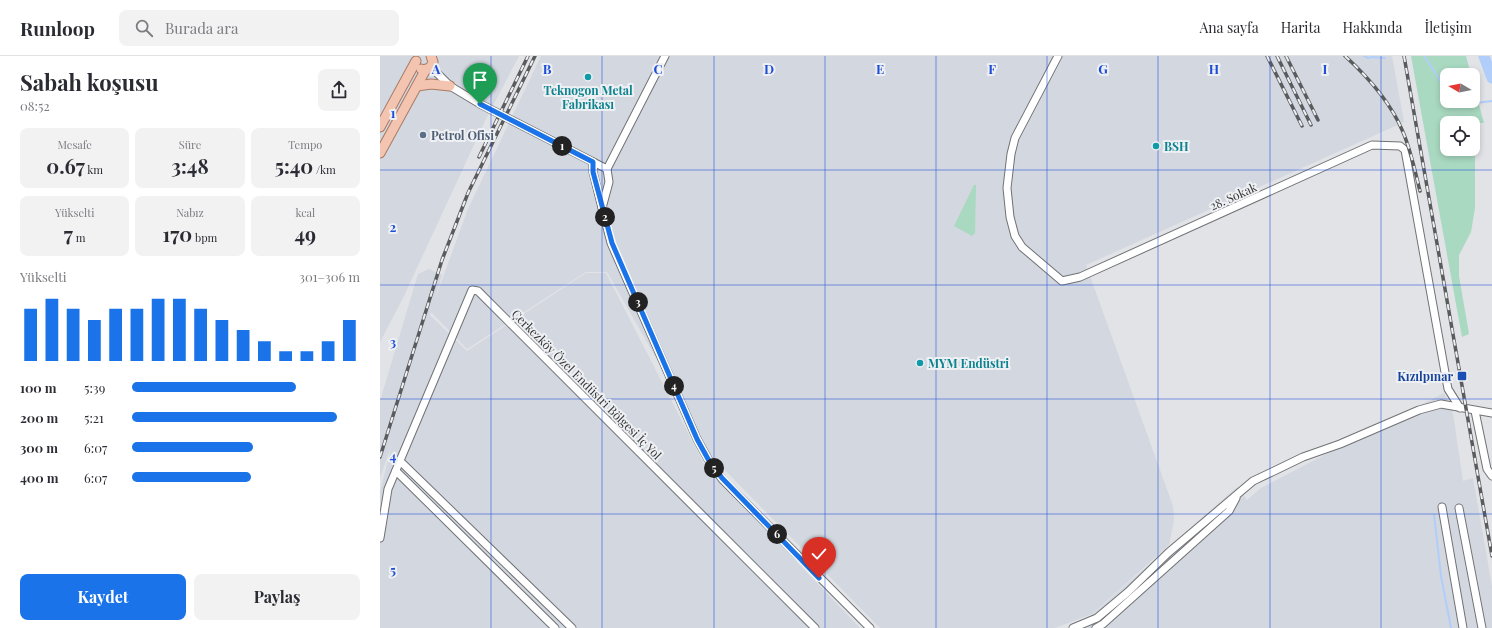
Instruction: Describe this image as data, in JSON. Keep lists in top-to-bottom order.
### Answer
{
  "streets": {
    "street": ["28. Sokak", "Çerkezköy Özel Endüstri Bölgesi İç Yol"]
  },
  "places": {
    "other": [
      "Teknogon Metal Fabrikası",
      "Petrol Ofisi",
      "BSH",
      "MYM Endüstri"
    ],
    "transit": ["Kızılpınar"]
  },
  "north": "left",
  "page": {
    "header": "Runloop",
    "search": "Burada ara",
    "nav": [
      "Ana sayfa",
      "Harita",
      "Hakkında",
      "İletişim"
    ],
    "heading": ["Sabah koşusu", "08:52"],
    "stats": [
      ["Mesafe", "0.67 km"],
      ["Süre", "3:48"],
      ["Tempo", "5:40 /km"],
      ["Yükselti", "7 m"],
      ["Nabız", "170 bpm"],
      ["kcal", "49"]
    ],
    "pins": [
      "1",
      "2",
      "3",
      "4",
      "5",
      "6"
    ],
    "chart": ["Yükselti", "301–306 m"],
    "list": [
      {
        "name": "100 m",
        "note": "5:39"
      },
      {
        "name": "200 m",
        "note": "5:21"
      },
      {
        "name": "300 m",
        "note": "6:07"
      },
      {
        "name": "400 m",
        "note": "6:07"
      }
    ],
    "buttons": ["Kaydet", "Paylaş"]
  },
  "grid": {
    "columns": [
      "A",
      "B",
      "C",
      "D",
      "E",
      "F",
      "G",
      "H",
      "I"
    ],
    "rows": [
      "1",
      "2",
      "3",
      "4",
      "5"
    ]
  }
}
